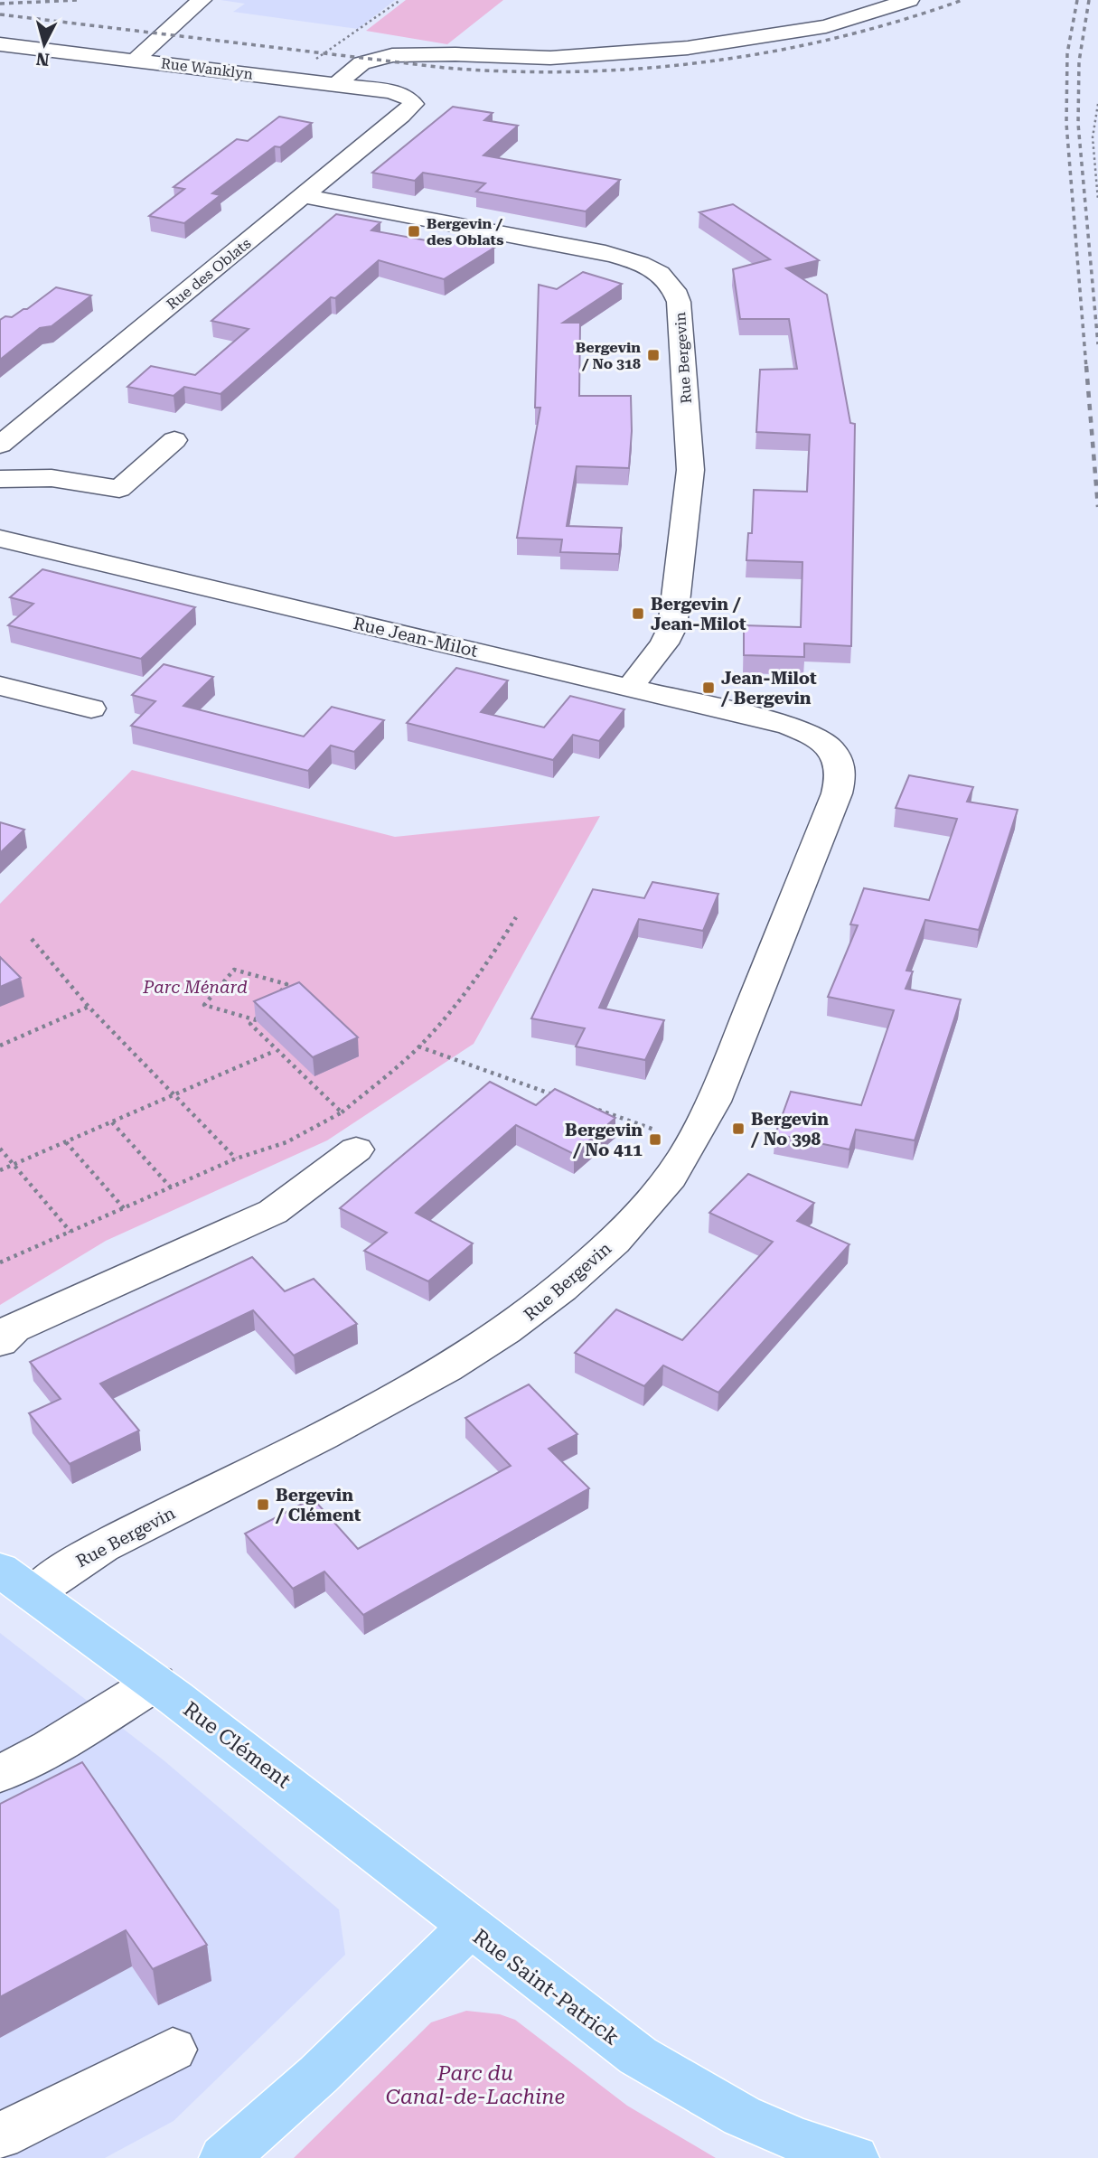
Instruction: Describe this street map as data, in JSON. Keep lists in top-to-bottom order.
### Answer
{
  "streets": {
    "main road": ["Rue Clément", "Rue Saint-Patrick"],
    "street": [
      "Rue Wanklyn",
      "Rue des Oblats",
      "Rue Bergevin",
      "Rue Jean-Milot"
    ]
  },
  "crossings": [
    ["Rue Wanklyn", "Rue des Oblats"],
    ["Rue des Oblats", "Rue Bergevin"],
    ["Rue Bergevin", "Rue Jean-Milot"],
    ["Rue Bergevin", "Rue Clément"],
    ["Rue Clément", "Rue Saint-Patrick"]
  ],
  "parks": ["Parc Ménard", "Parc du Canal-de-Lachine"],
  "places": {
    "transit": [
      "Bergevin / des Oblats",
      "Bergevin / No 318",
      "Bergevin / Jean-Milot",
      "Jean-Milot / Bergevin",
      "Bergevin / No 398",
      "Bergevin / No 411",
      "Bergevin / Clément"
    ]
  },
  "north": "bottom"
}
